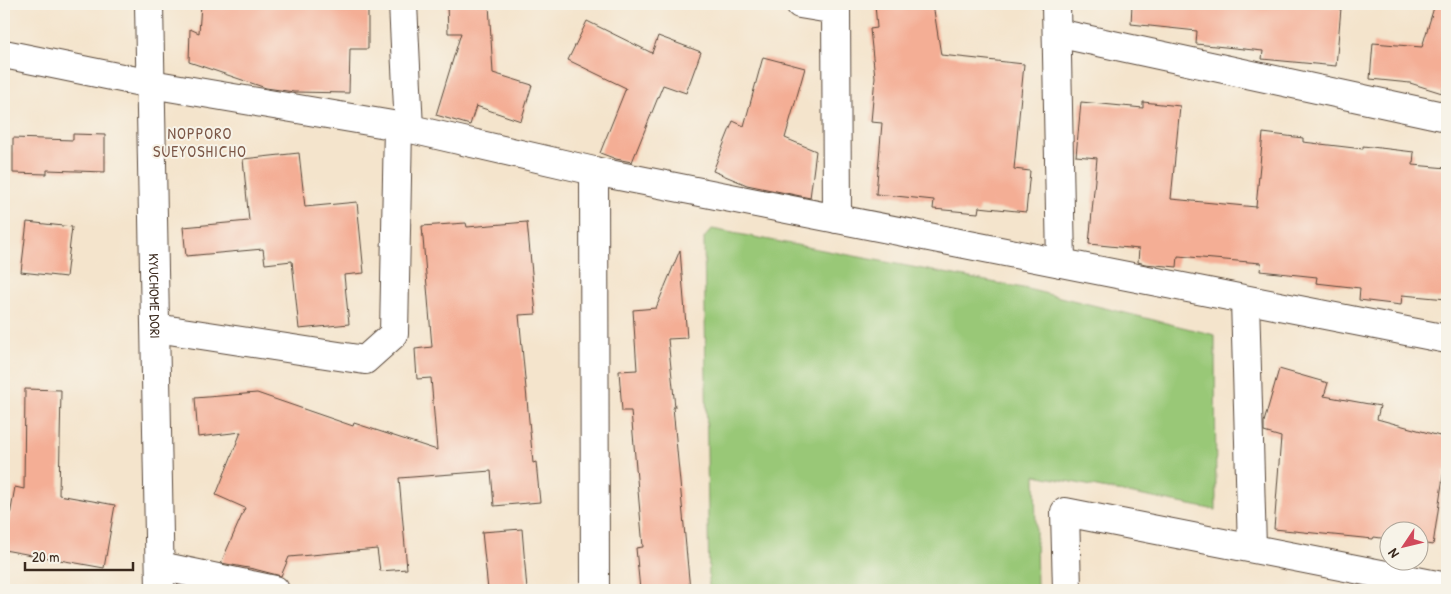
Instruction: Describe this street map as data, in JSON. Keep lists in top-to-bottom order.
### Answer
{
  "streets": {
    "street": ["KYUCHOME DORI"]
  },
  "districts": ["NOPPORO SUEYOSHICHO"],
  "scale_bar": "20 m",
  "north": "bottom left"
}
